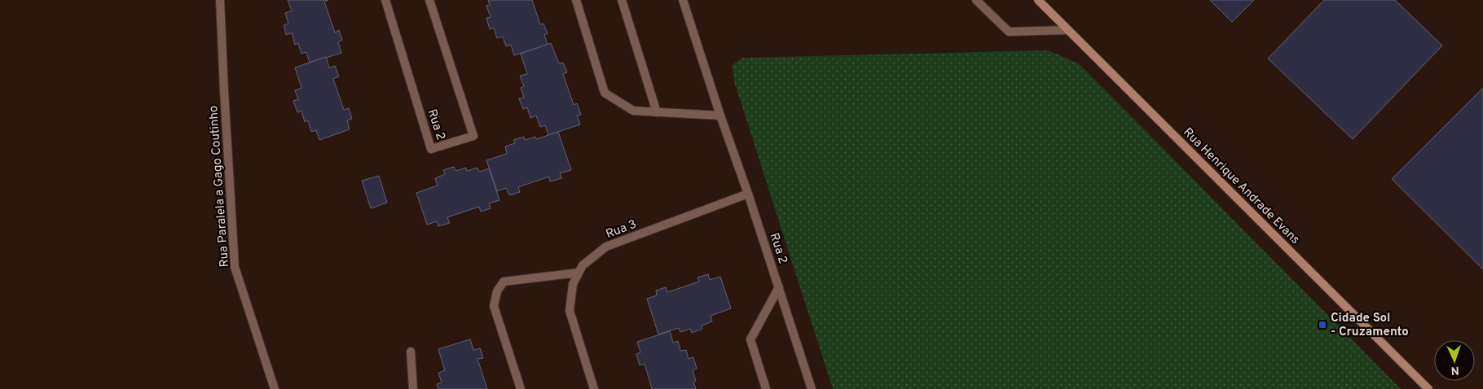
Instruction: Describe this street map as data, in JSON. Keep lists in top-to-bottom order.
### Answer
{
  "streets": {
    "main road": ["Rua Henrique Andrade Evans"],
    "street": ["Rua 2", "Rua Paralela a Gago Coutinho", "Rua 3"]
  },
  "crossings": [
    ["Rua 2", "Rua 3"]
  ],
  "places": {
    "transit": ["Cidade Sol - Cruzamento"]
  },
  "north": "bottom"
}
